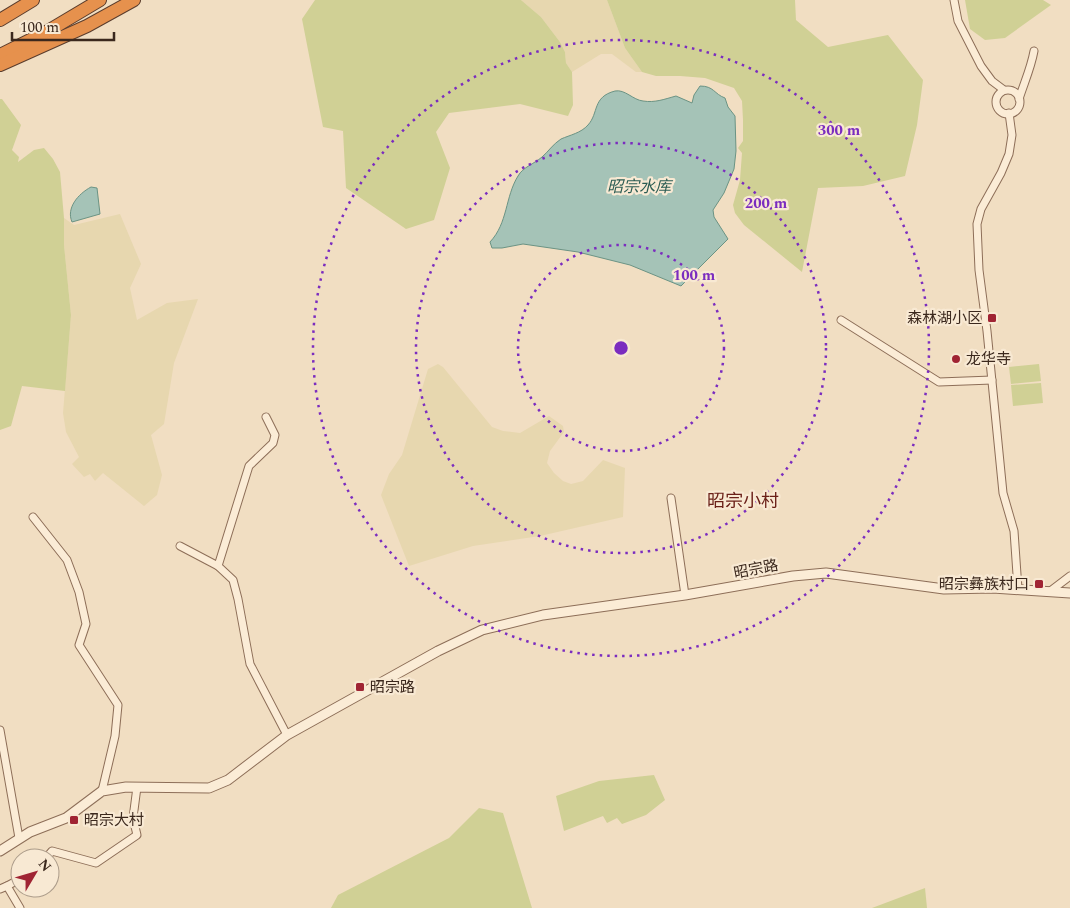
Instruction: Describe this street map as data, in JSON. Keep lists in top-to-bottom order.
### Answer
{
  "streets": {
    "street": ["昭宗路"]
  },
  "districts": ["昭宗小村"],
  "water": ["昭宗水库"],
  "places": {
    "transit": [
      "森林湖小区",
      "昭宗彝族村口",
      "昭宗路",
      "昭宗大村"
    ],
    "other": ["龙华寺"]
  },
  "scale_bar": "100 m",
  "north": "top right",
  "rings": ["300 m", "200 m", "100 m"]
}
